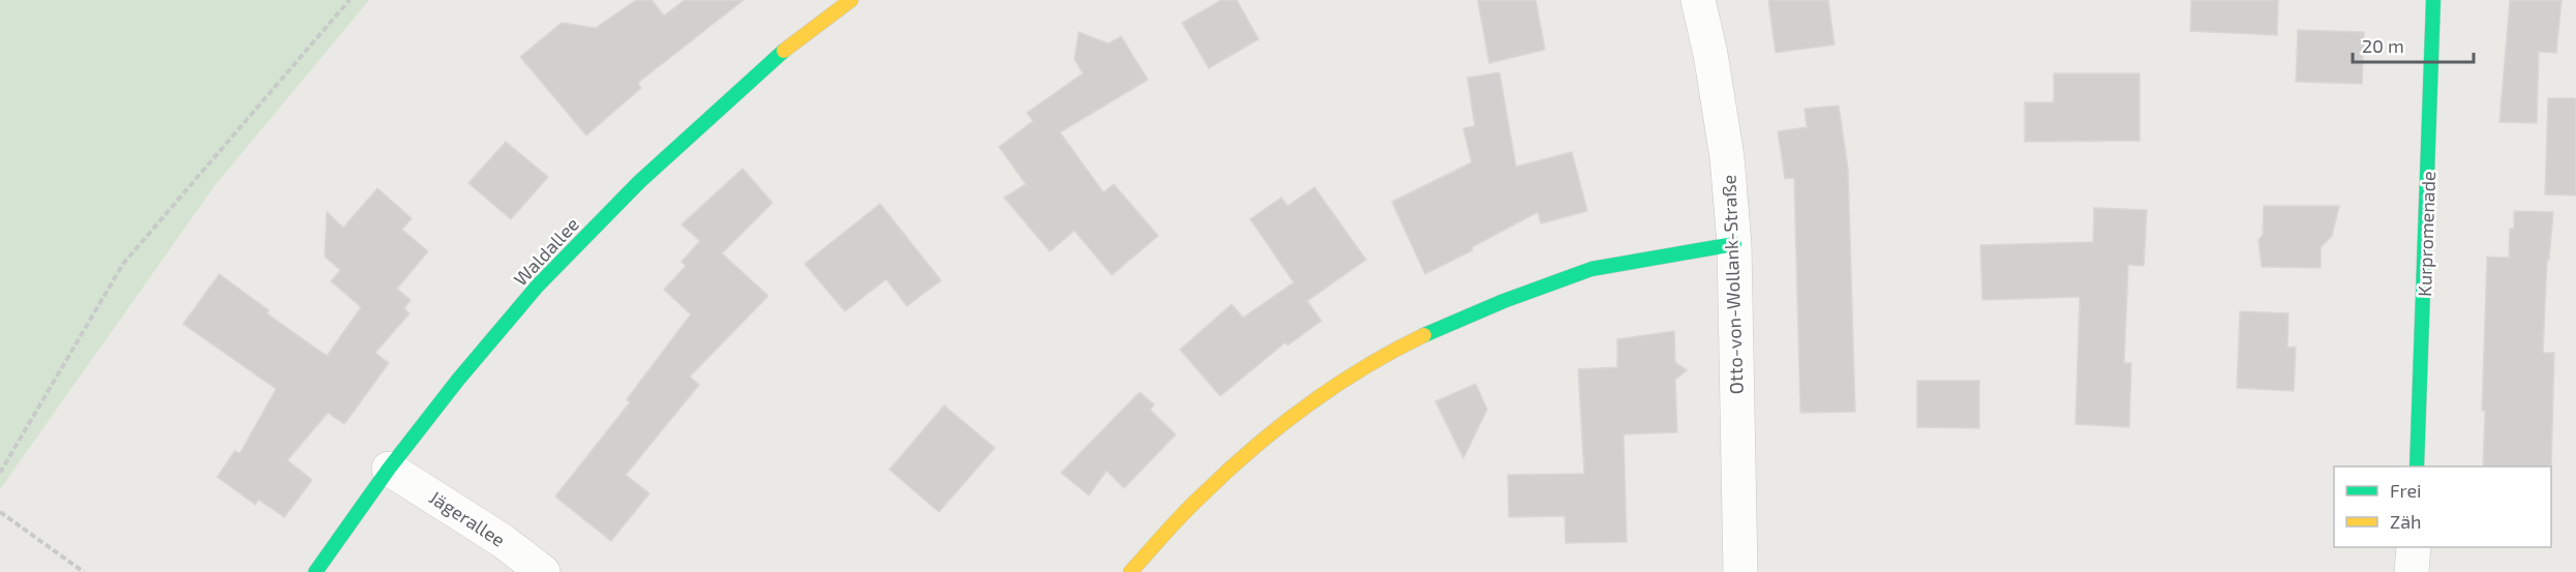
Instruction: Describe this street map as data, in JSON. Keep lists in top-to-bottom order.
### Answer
{
  "streets": {
    "street": [
      "Kurpromenade",
      "Waldallee",
      "Otto-von-Wollank-Straße",
      "Jägerallee"
    ]
  },
  "crossings": [
    ["Waldallee", "Jägerallee"]
  ],
  "legend": ["Frei", "Zäh"],
  "scale_bar": "20 m"
}
